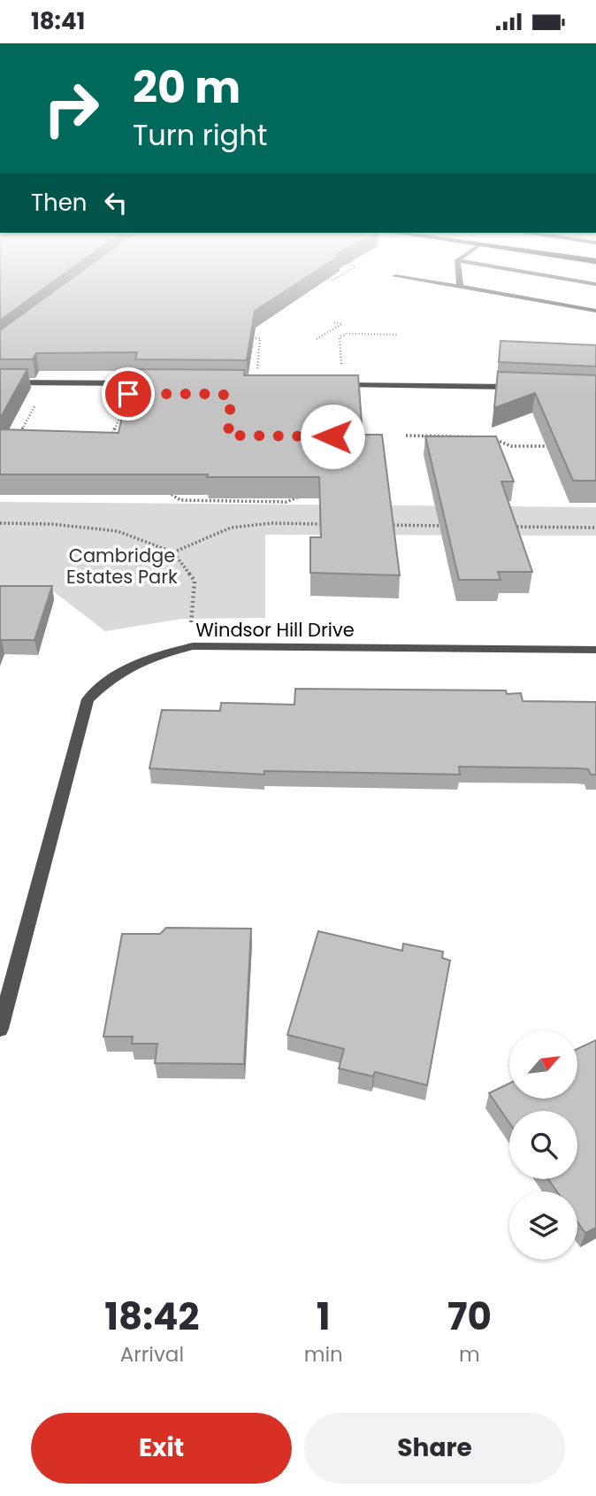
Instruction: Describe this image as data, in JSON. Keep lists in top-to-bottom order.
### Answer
{
  "streets": {
    "street": ["Windsor Hill Drive"]
  },
  "parks": ["Cambridge Estates Park"],
  "north": "top right",
  "page": {
    "status": "18:41",
    "turn": ["20 m", "Turn right"],
    "then": "Then",
    "eta": [
      "18:42",
      "Arrival",
      "1",
      "min",
      "70",
      "m"
    ],
    "buttons": ["Exit", "Share"]
  }
}
